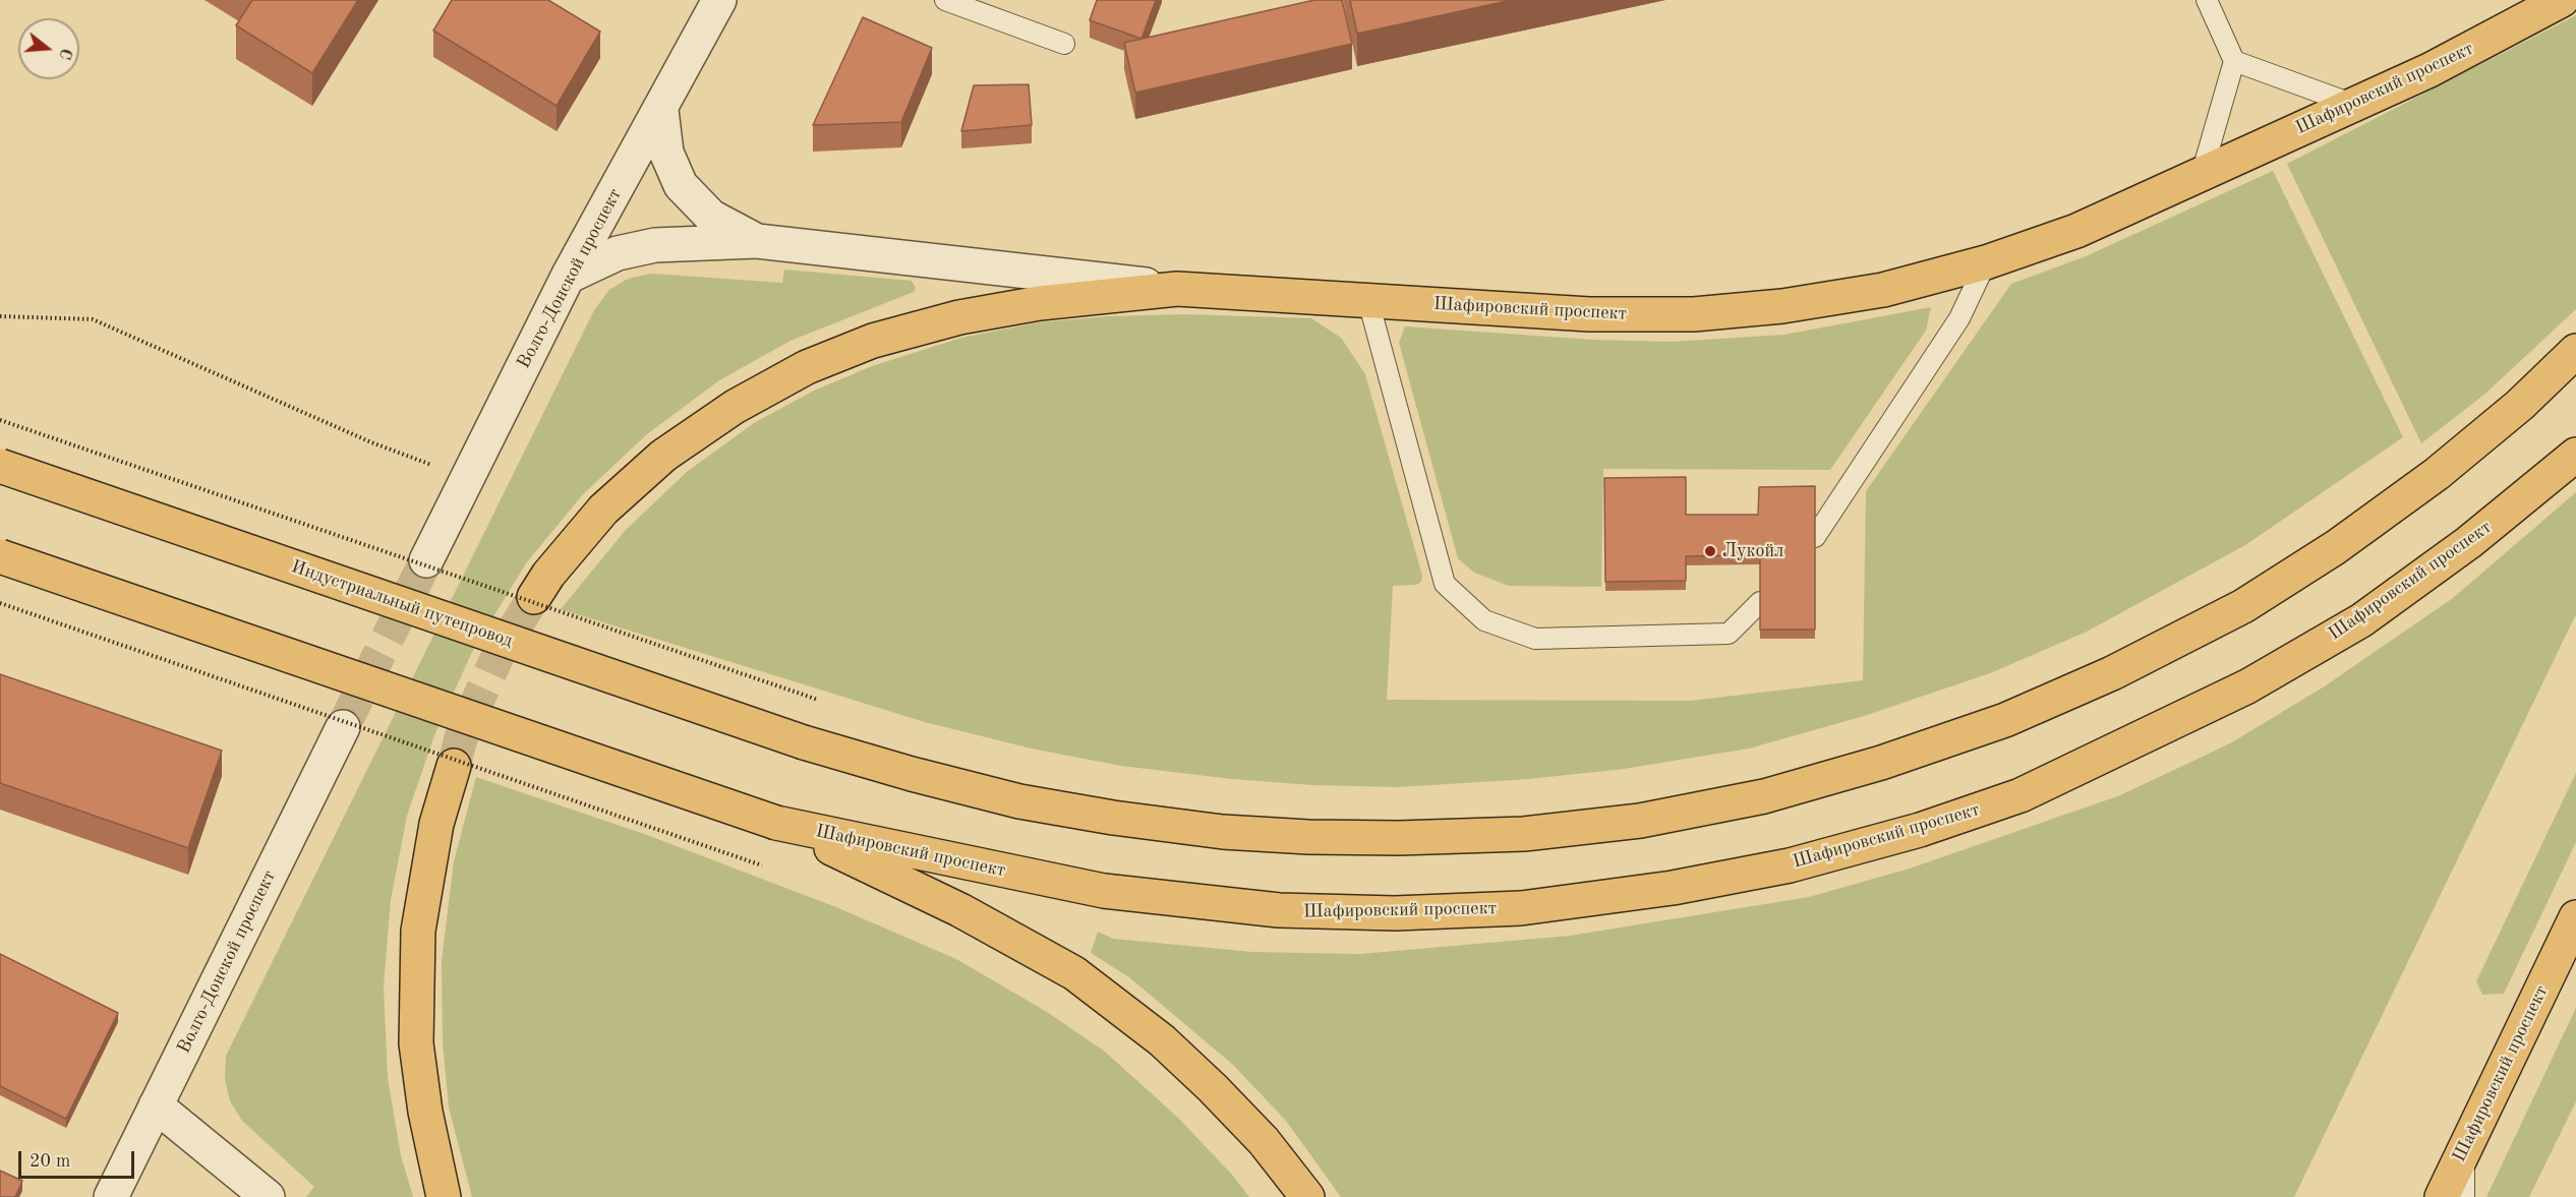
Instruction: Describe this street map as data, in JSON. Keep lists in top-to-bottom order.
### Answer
{
  "streets": {
    "main road": ["Шафировский проспект", "Индустриальный путепровод"],
    "street": ["Волго-Донской проспект"]
  },
  "places": ["Лукойл"],
  "scale_bar": "20 m",
  "north": "right"
}
